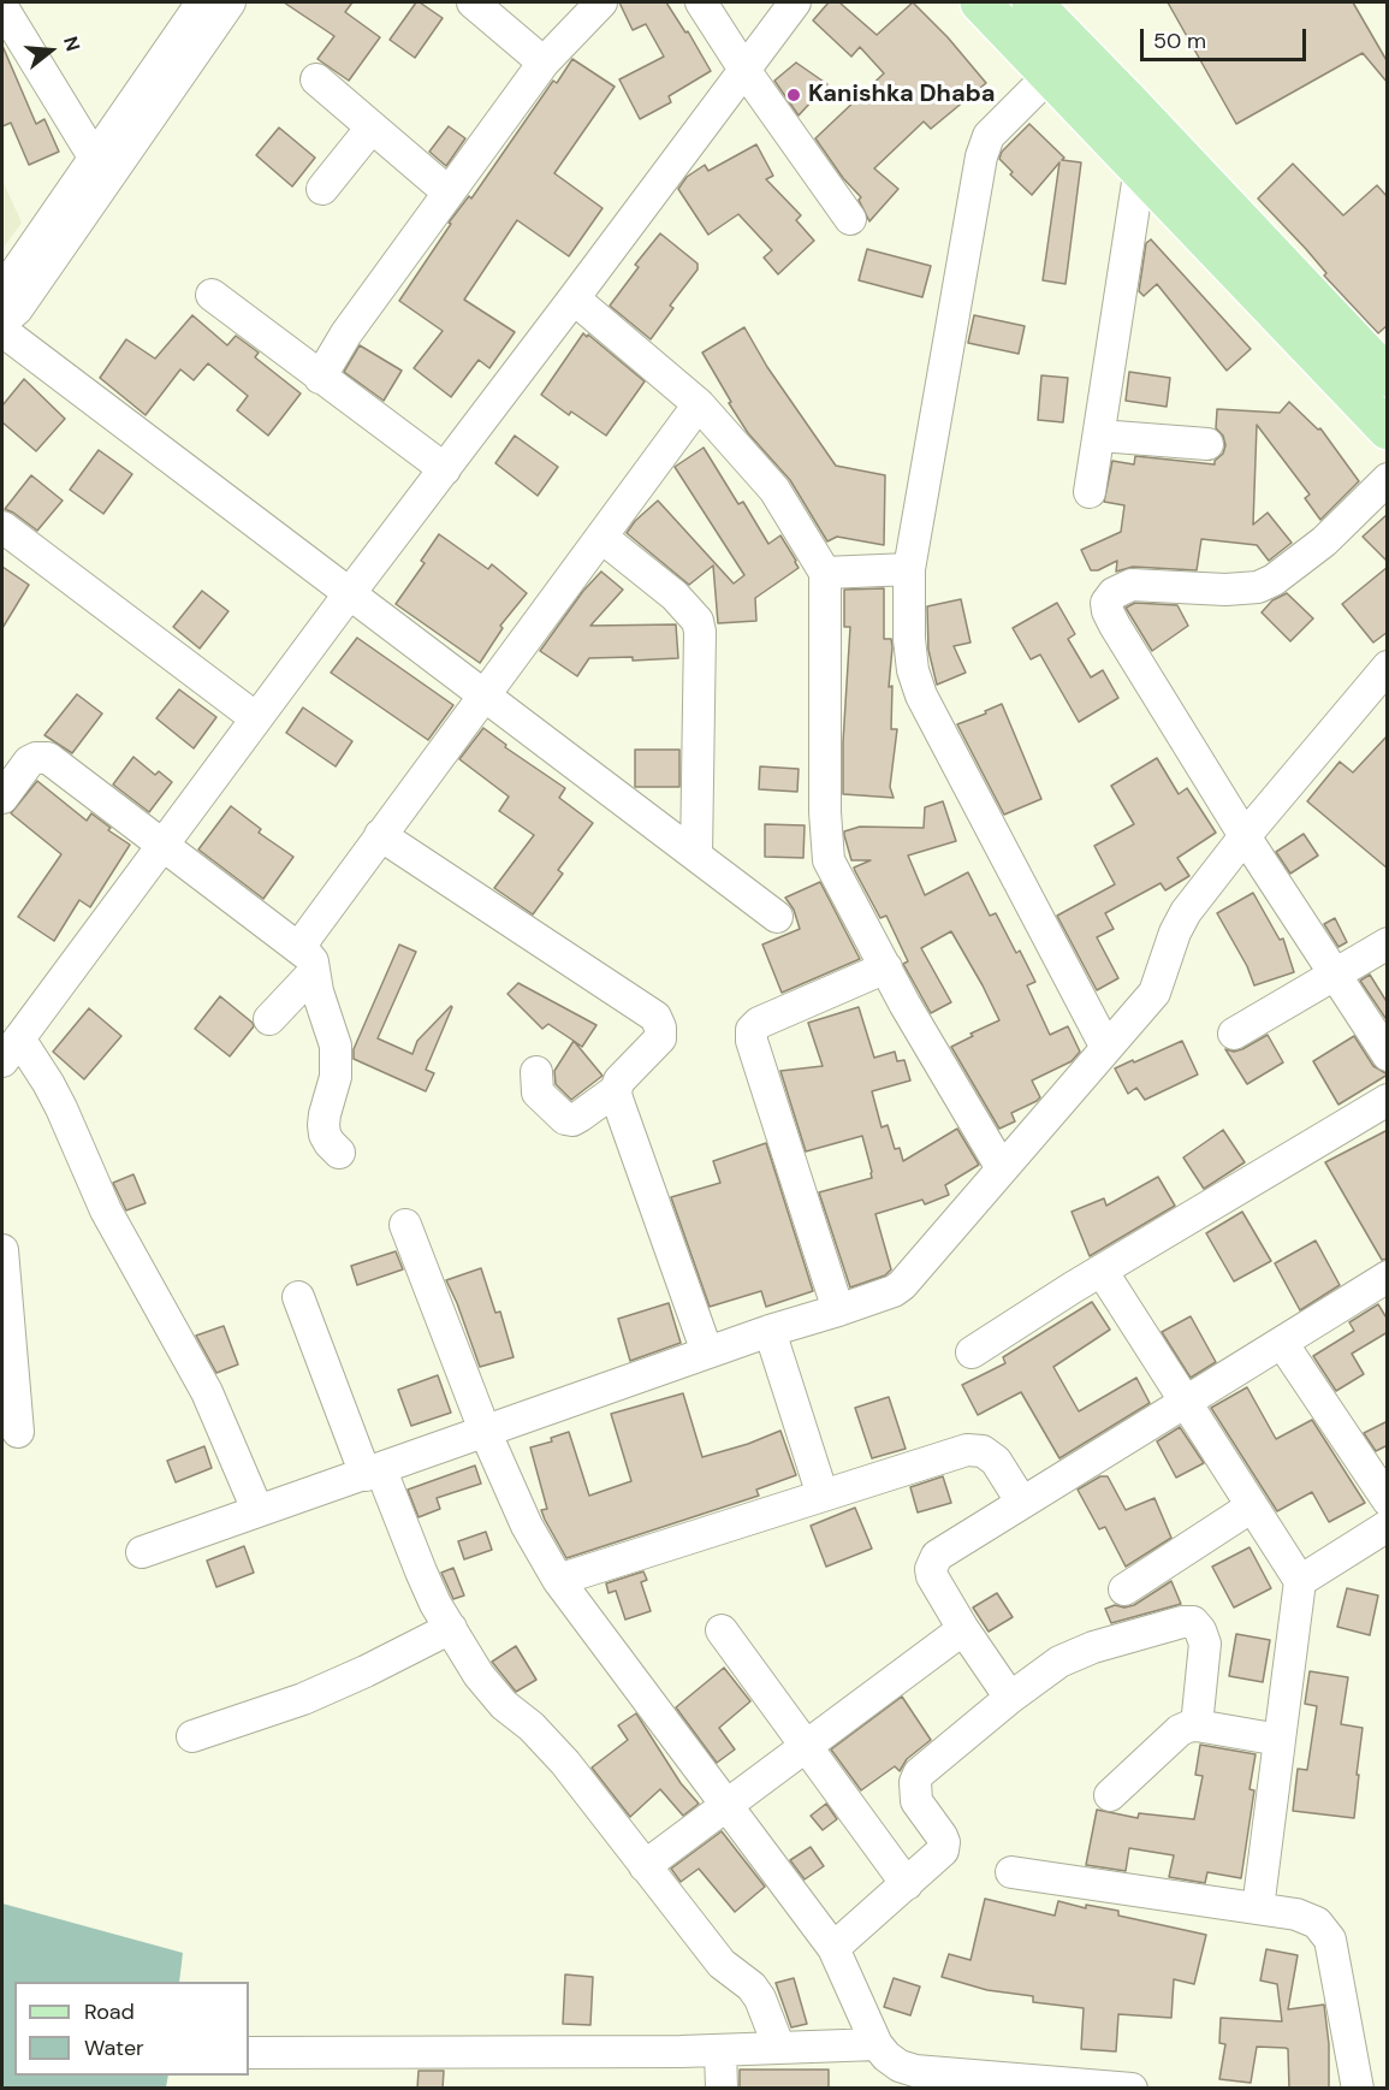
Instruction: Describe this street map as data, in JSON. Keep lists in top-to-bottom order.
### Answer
{
  "places": ["Kanishka Dhaba"],
  "legend": ["Road", "Water"],
  "scale_bar": "50 m",
  "north": "right"
}
